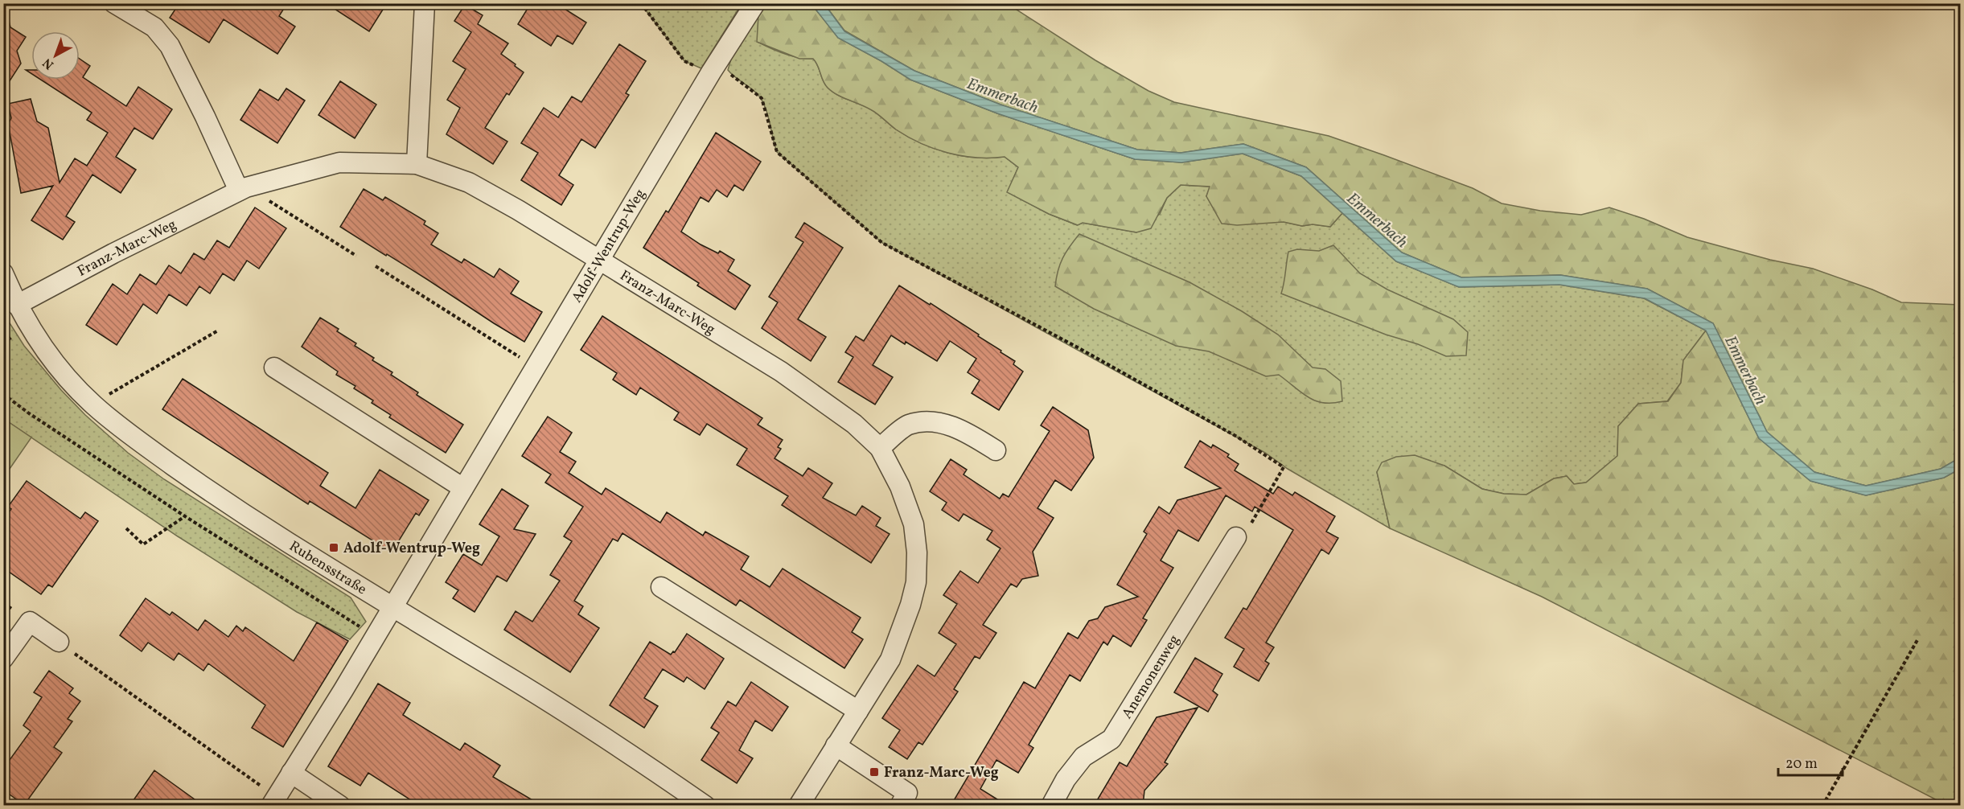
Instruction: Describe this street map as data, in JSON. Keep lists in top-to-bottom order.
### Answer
{
  "streets": {
    "street": [
      "Adolf-Wentrup-Weg",
      "Franz-Marc-Weg",
      "Rubensstraße",
      "Anemonenweg"
    ]
  },
  "crossings": [
    ["Adolf-Wentrup-Weg", "Franz-Marc-Weg"],
    ["Adolf-Wentrup-Weg", "Rubensstraße"],
    ["Franz-Marc-Weg", "Rubensstraße"]
  ],
  "water": ["Emmerbach"],
  "places": {
    "transit": ["Adolf-Wentrup-Weg", "Franz-Marc-Weg"]
  },
  "scale_bar": "20 m",
  "north": "bottom left"
}
